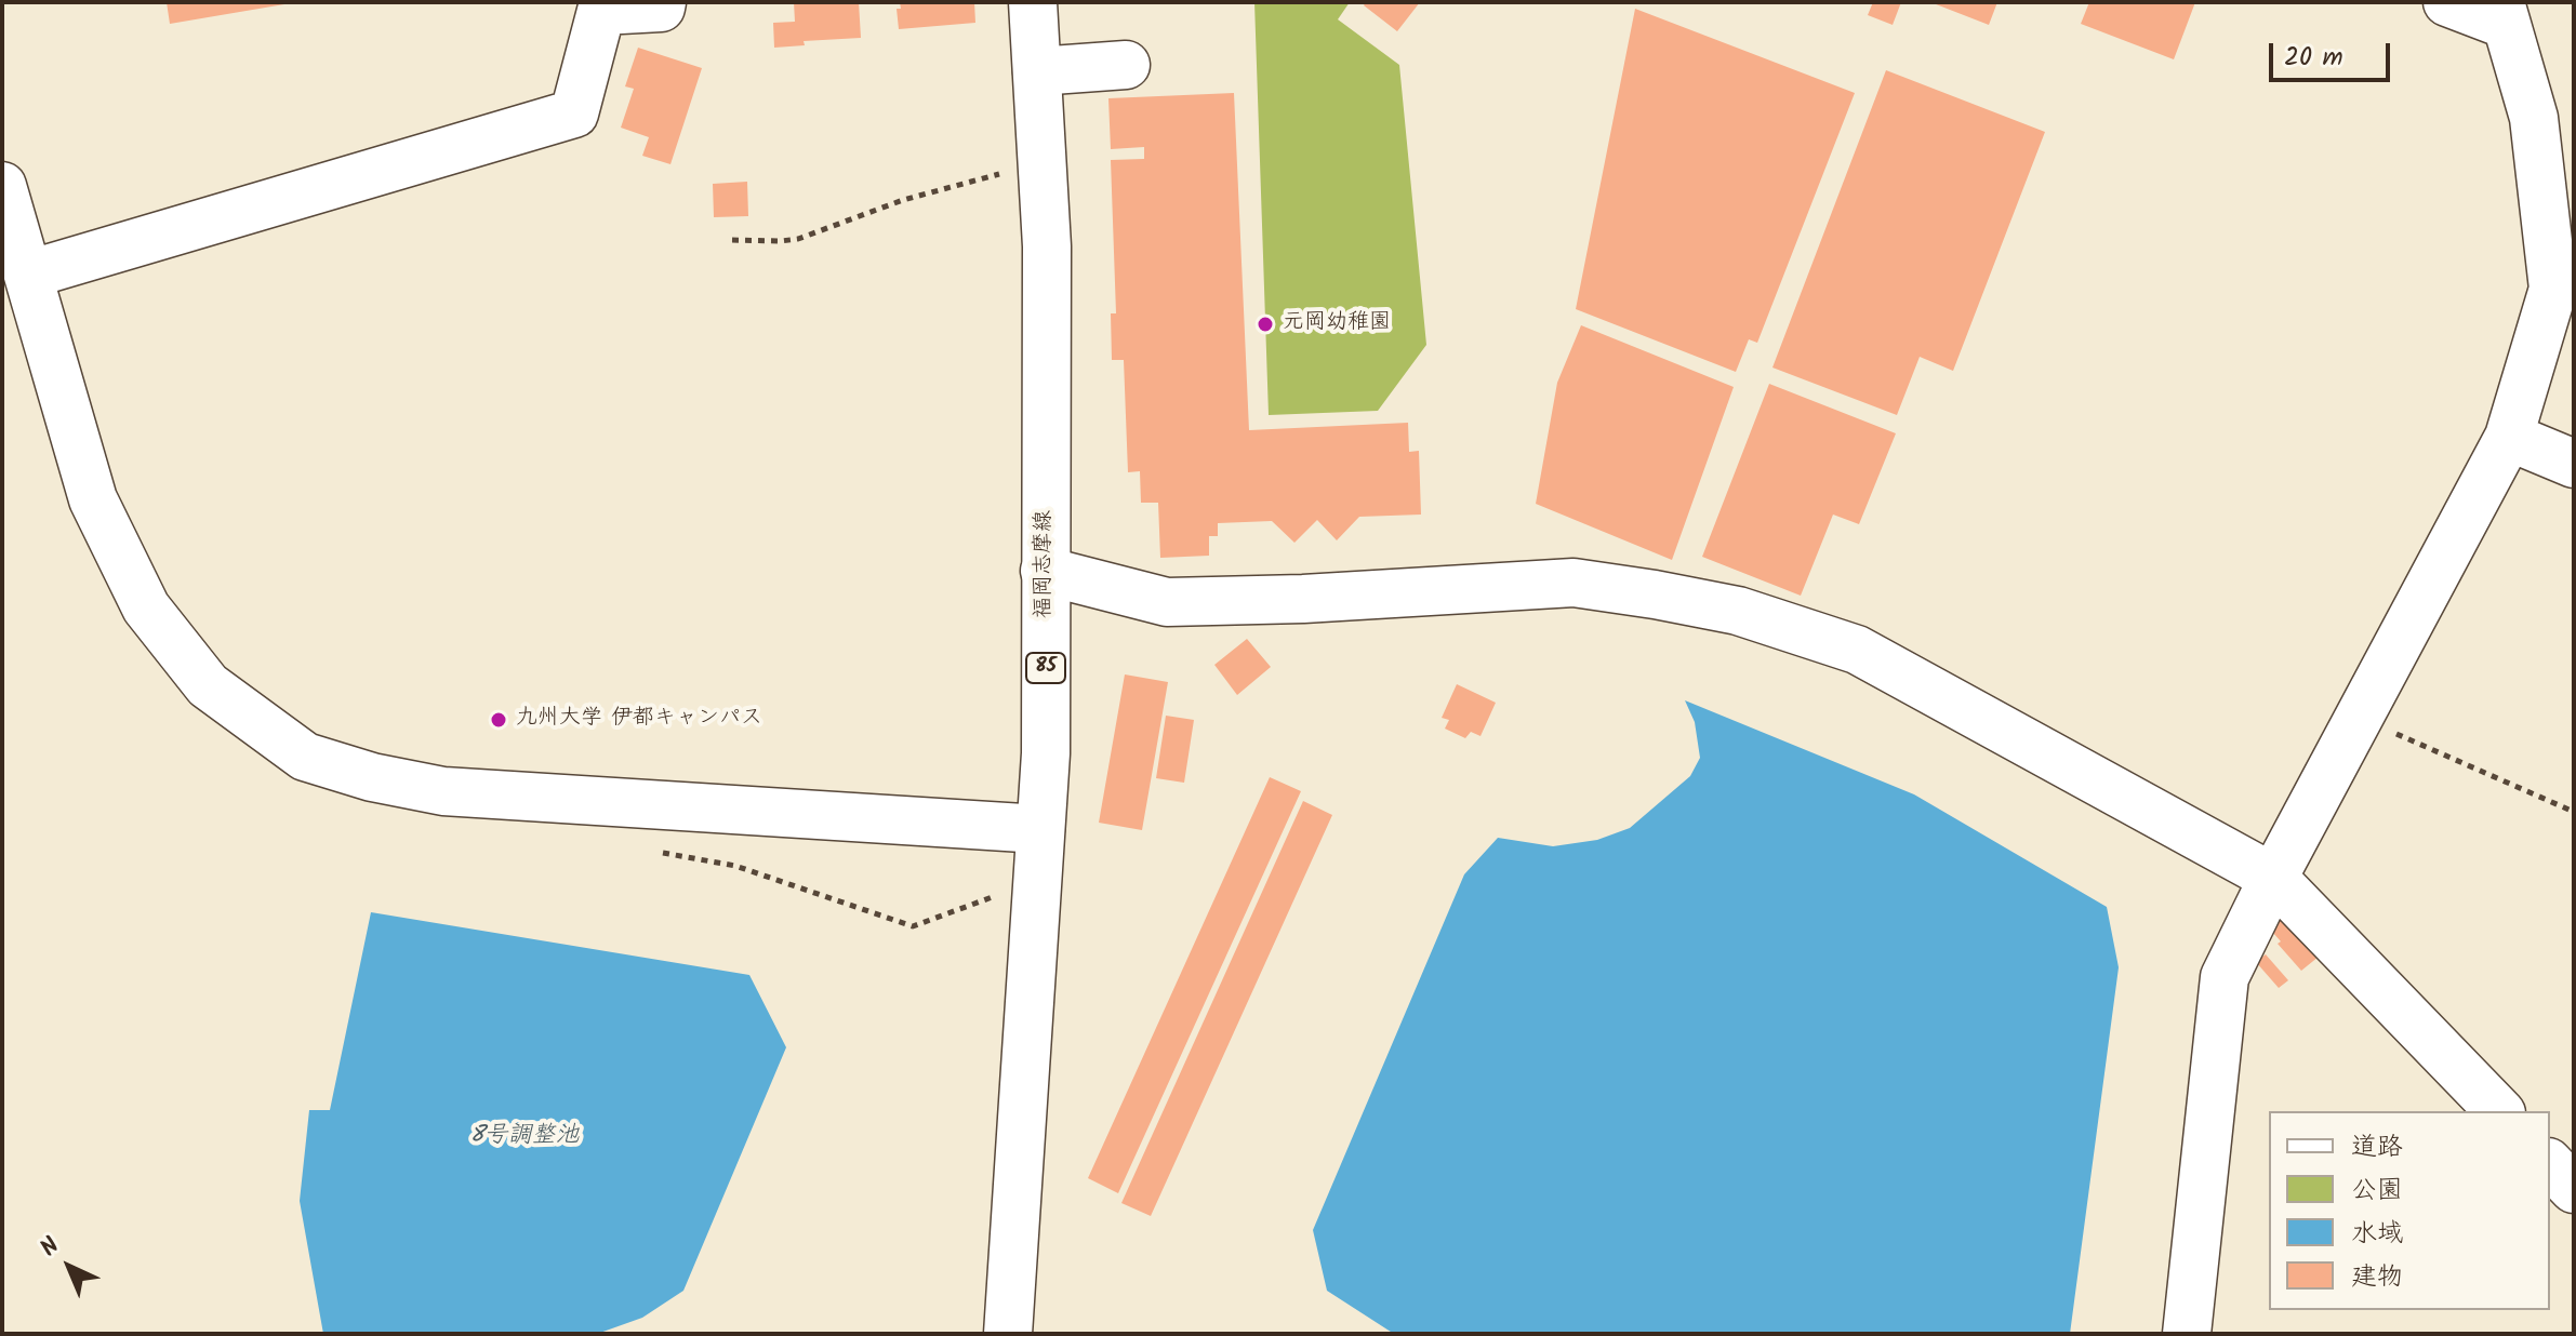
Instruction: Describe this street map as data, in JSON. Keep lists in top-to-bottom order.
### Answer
{
  "streets": {
    "street": ["福岡志摩線", "85"]
  },
  "water": ["8号調整池"],
  "places": ["元岡幼稚園", "九州大学 伊都キャンパス"],
  "legend": [
    "道路",
    "公園",
    "水域",
    "建物"
  ],
  "scale_bar": "20 m",
  "north": "top left"
}
